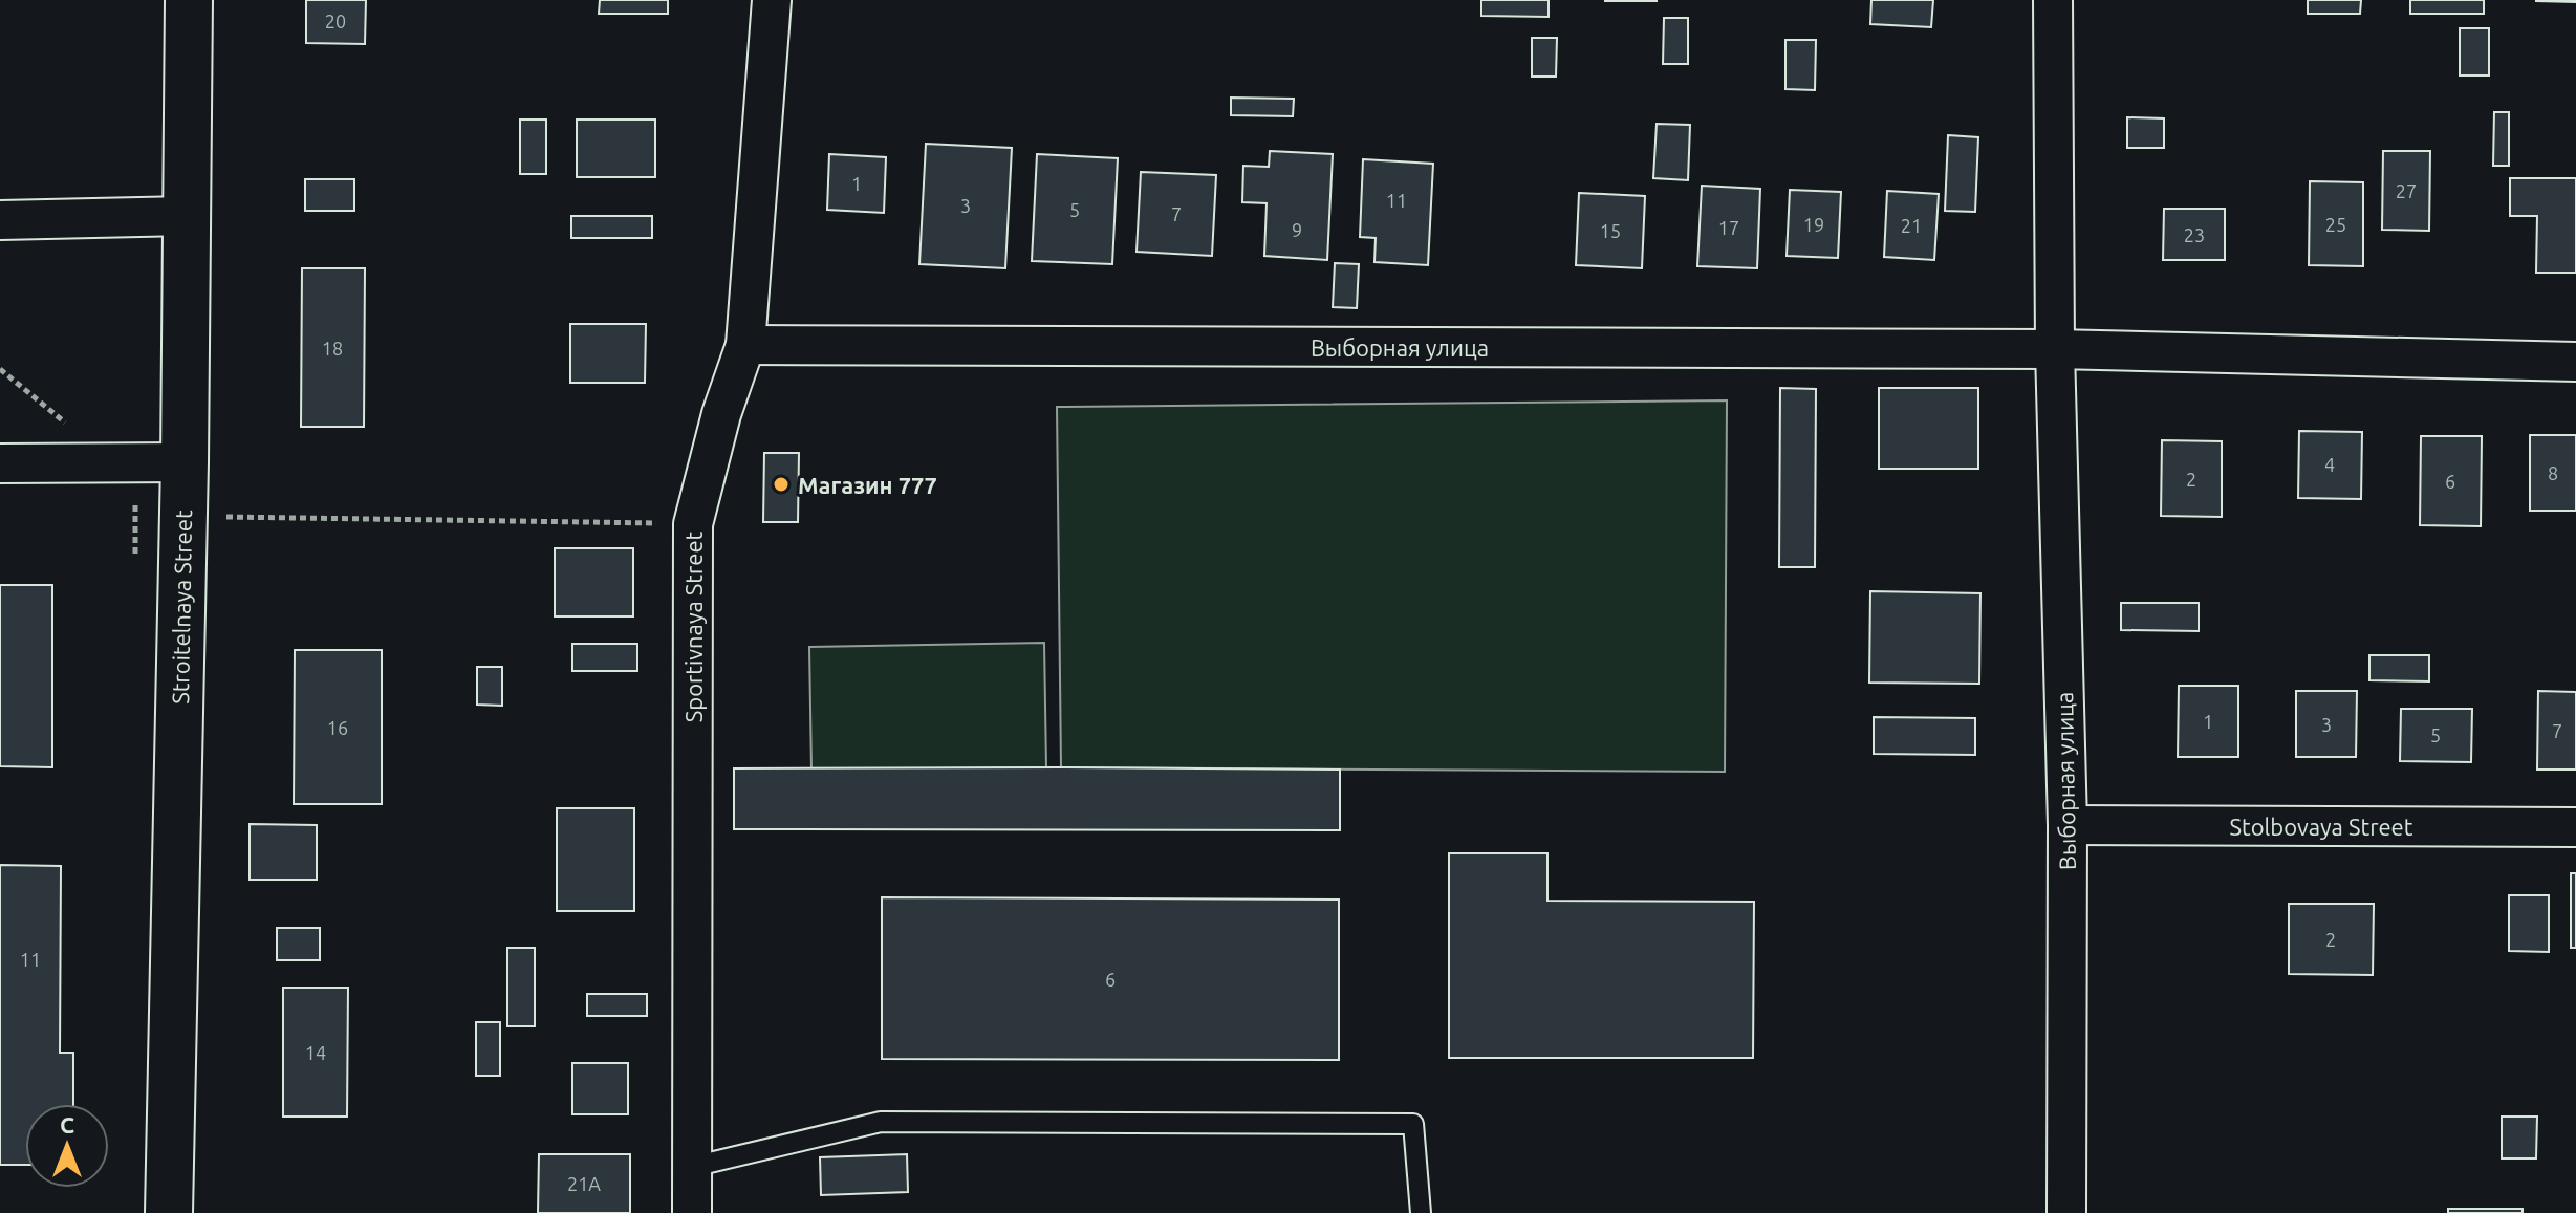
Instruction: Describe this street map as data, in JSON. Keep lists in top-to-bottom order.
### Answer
{
  "streets": {
    "street": [
      "Выборная улица",
      "Stroitelnaya Street",
      "Sportivnaya Street",
      "Stolbovaya Street"
    ]
  },
  "crossings": [
    ["Выборная улица", "Sportivnaya Street"],
    ["Выборная улица", "Stolbovaya Street"]
  ],
  "places": ["Магазин 777"],
  "house_numbers": [
    "20",
    "1",
    "27",
    "11",
    "3",
    "5",
    "7",
    "19",
    "25",
    "21",
    "17",
    "9",
    "15",
    "23",
    "18",
    "4",
    "8",
    "2",
    "6",
    "1",
    "3",
    "16",
    "7",
    "5",
    "2",
    "11",
    "6",
    "14",
    "21А"
  ],
  "north": "top"
}
